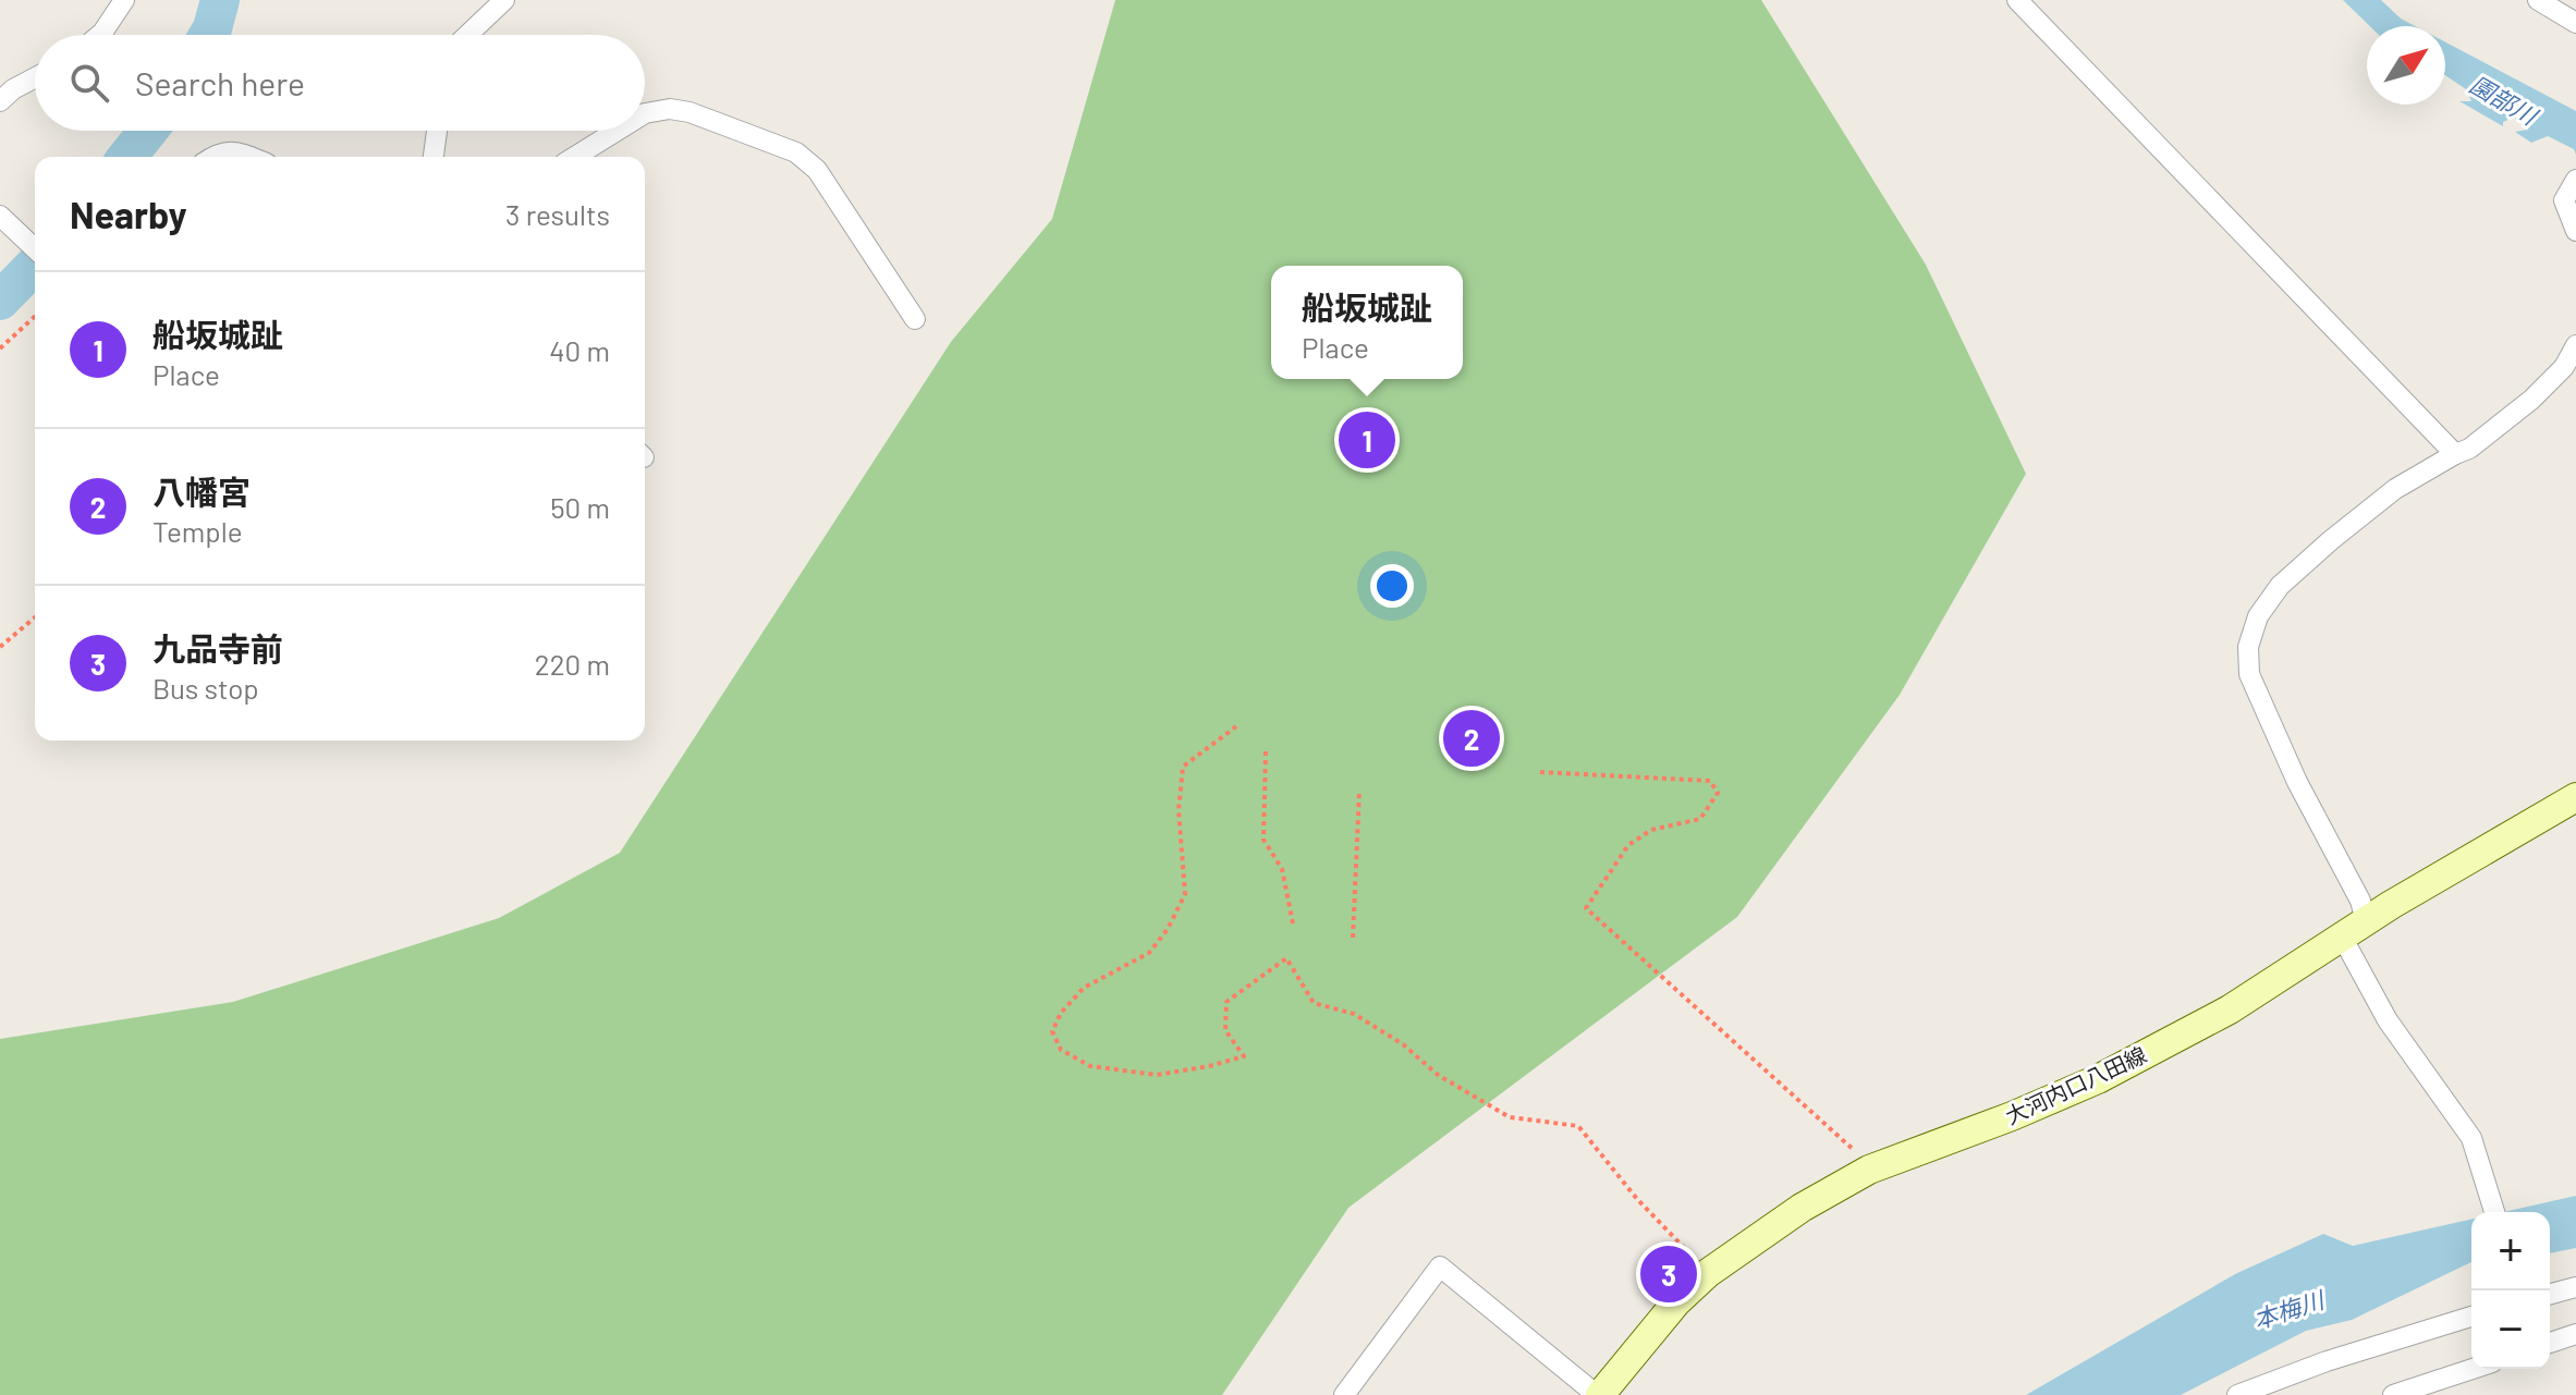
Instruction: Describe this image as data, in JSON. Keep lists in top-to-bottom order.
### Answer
{
  "streets": {
    "main road": ["大河内口八田線"]
  },
  "water": ["園部川", "本梅川"],
  "north": "top right",
  "page": {
    "search": "Search here",
    "heading": ["Nearby", "3 results"],
    "popup": ["船坂城趾", "Place"],
    "list": [
      {
        "mark": "1",
        "name": "船坂城趾",
        "note": "Place",
        "value": "40 m"
      },
      {
        "mark": "2",
        "name": "八幡宮",
        "note": "Temple",
        "value": "50 m"
      },
      {
        "mark": "3",
        "name": "九品寺前",
        "note": "Bus stop",
        "value": "220 m"
      }
    ],
    "pins": ["1", "2", "3"],
    "map_buttons": ["+", "−"]
  }
}
